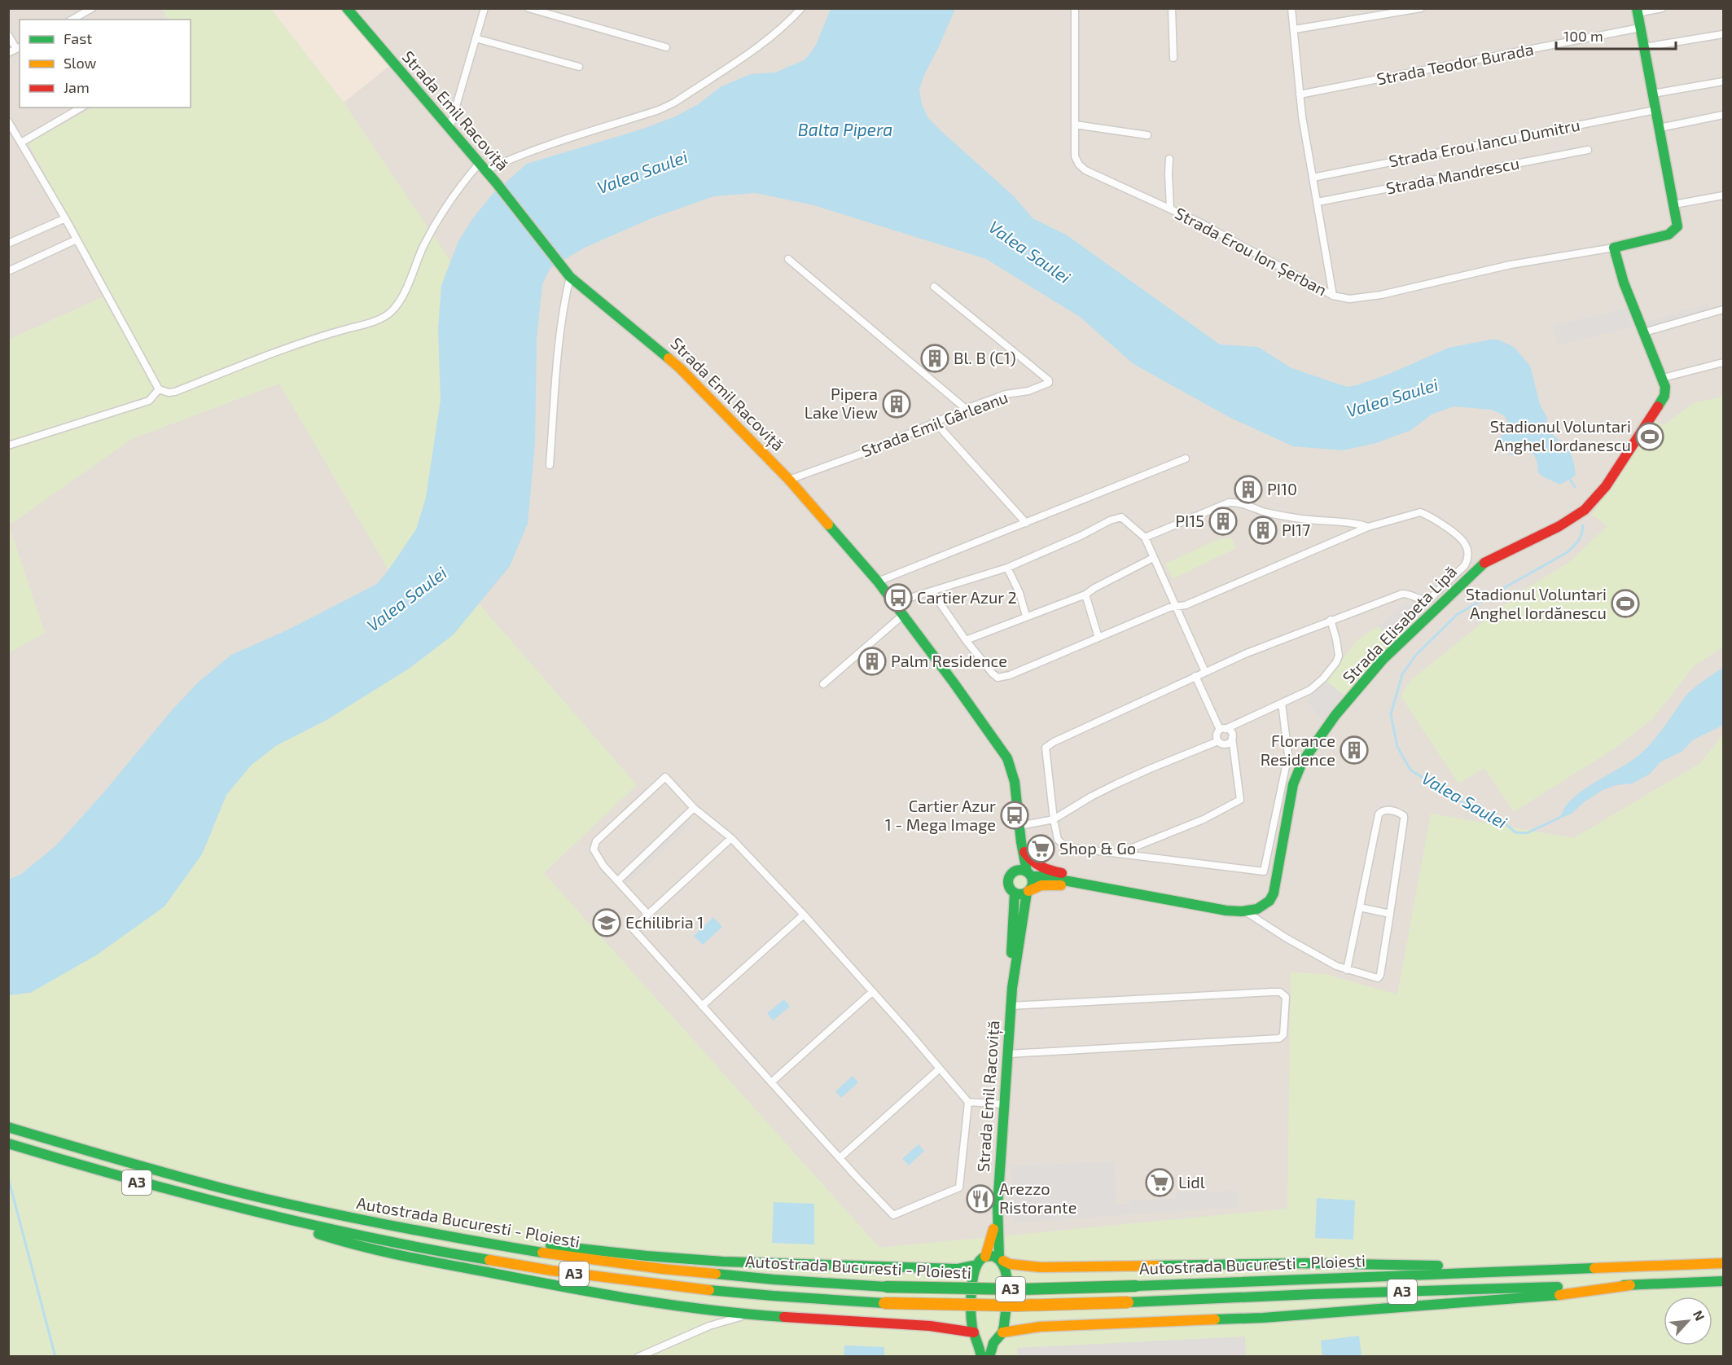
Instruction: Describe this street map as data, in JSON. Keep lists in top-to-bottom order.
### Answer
{
  "streets": {
    "main road": [
      "Strada Emil Racoviță",
      "Strada Elisabeta Lipă",
      "A3",
      "Autostrada Bucuresti - Ploiesti"
    ],
    "street": [
      "Strada Teodor Burada",
      "Strada Erou Iancu Dumitru",
      "Strada Mandrescu",
      "Strada Erou Ion Șerban",
      "Strada Emil Gârleanu"
    ]
  },
  "crossings": [
    ["Strada Emil Racoviță", "Strada Emil Gârleanu"],
    ["Strada Emil Racoviță", "Strada Elisabeta Lipă"]
  ],
  "water": ["Balta Pipera", "Valea Saulei"],
  "places": {
    "building": [
      "Bl. B (C1)",
      "Pipera Lake View",
      "PI10",
      "PI15",
      "PI17",
      "Palm Residence",
      "Florance Residence"
    ],
    "sports": ["Stadionul Voluntari Anghel Iordanescu", "Stadionul Voluntari Anghel Iordănescu"],
    "bus stop": ["Cartier Azur 2", "Cartier Azur 1 - Mega Image"],
    "supermarket": ["Shop & Go", "Lidl"],
    "school or university": ["Echilibria 1"],
    "restaurant": ["Arezzo Ristorante"]
  },
  "legend": ["Fast", "Slow", "Jam"],
  "scale_bar": "100 m",
  "north": "top right"
}
